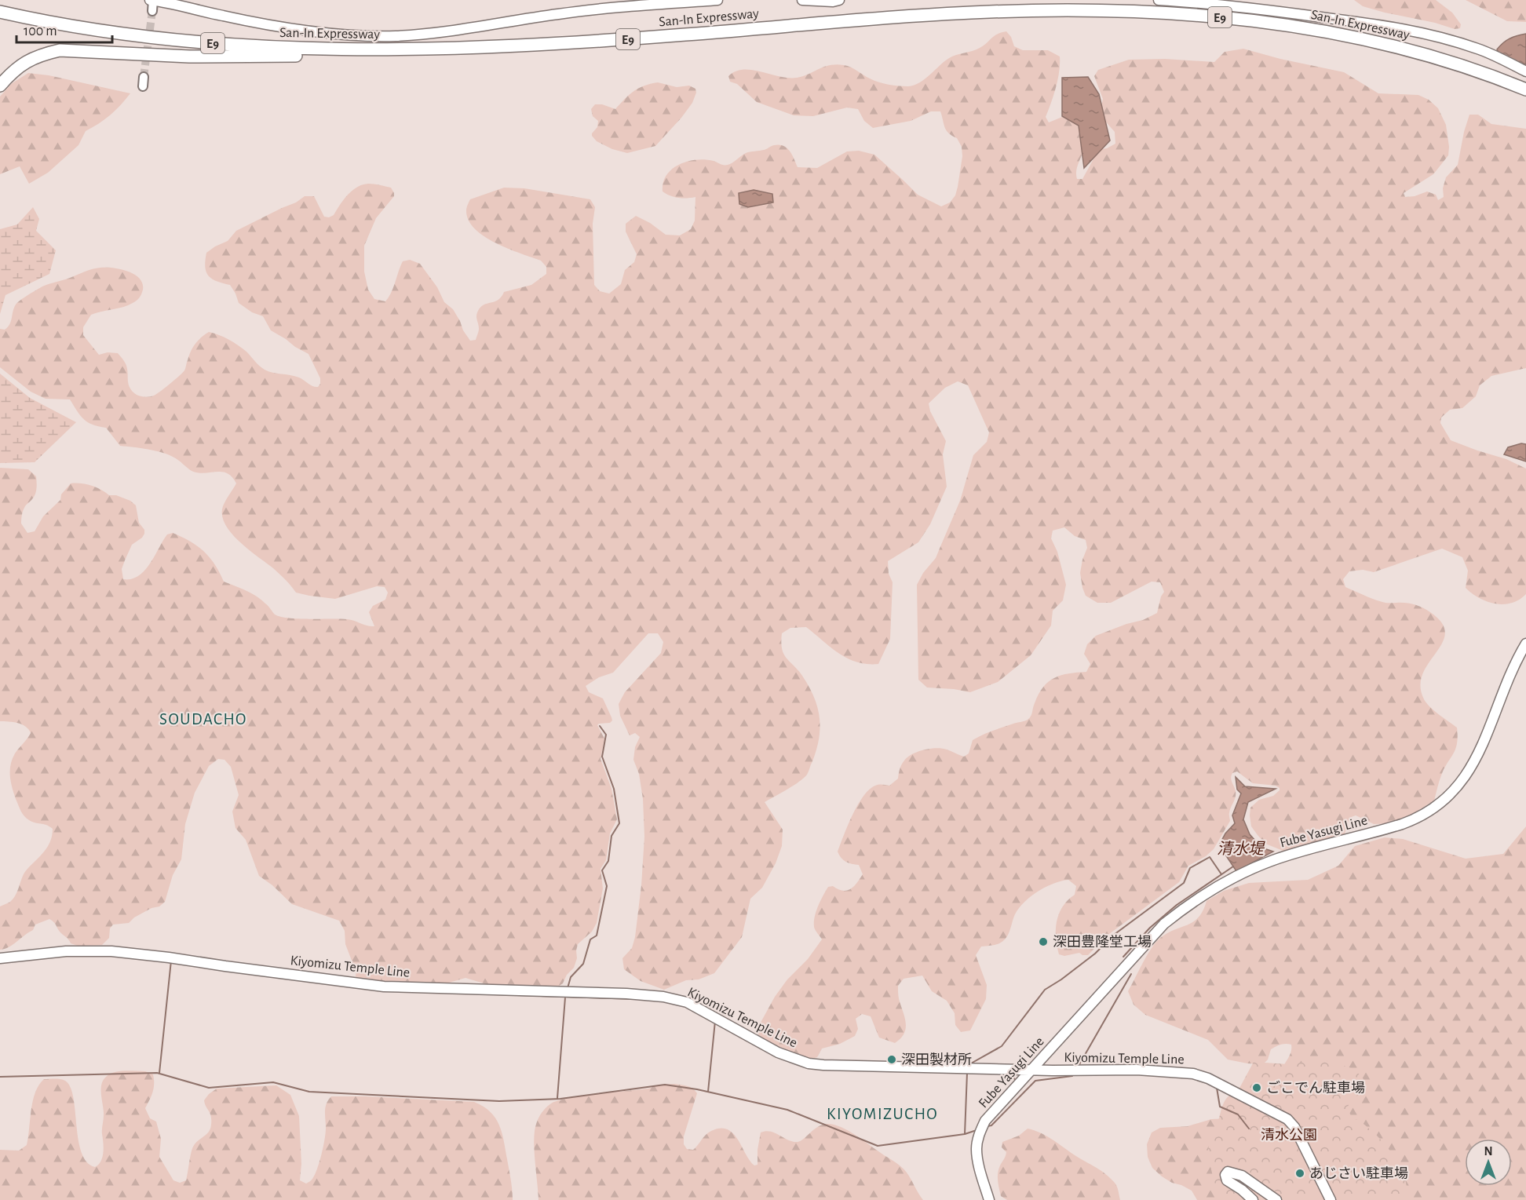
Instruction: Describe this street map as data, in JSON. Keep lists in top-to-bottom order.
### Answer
{
  "streets": {
    "highway": ["San-In Expressway", "E9"],
    "main road": ["Fube Yasugi Line", "Kiyomizu Temple Line"]
  },
  "crossings": [
    ["Fube Yasugi Line", "Kiyomizu Temple Line"]
  ],
  "districts": ["SOUDACHO", "KIYOMIZUCHO"],
  "water": ["清水堤"],
  "parks": ["清水公園"],
  "places": [
    "深田豊隆堂工場",
    "深田製材所",
    "ごこでん駐車場",
    "あじさい駐車場"
  ],
  "scale_bar": "100 m",
  "north": "top"
}
